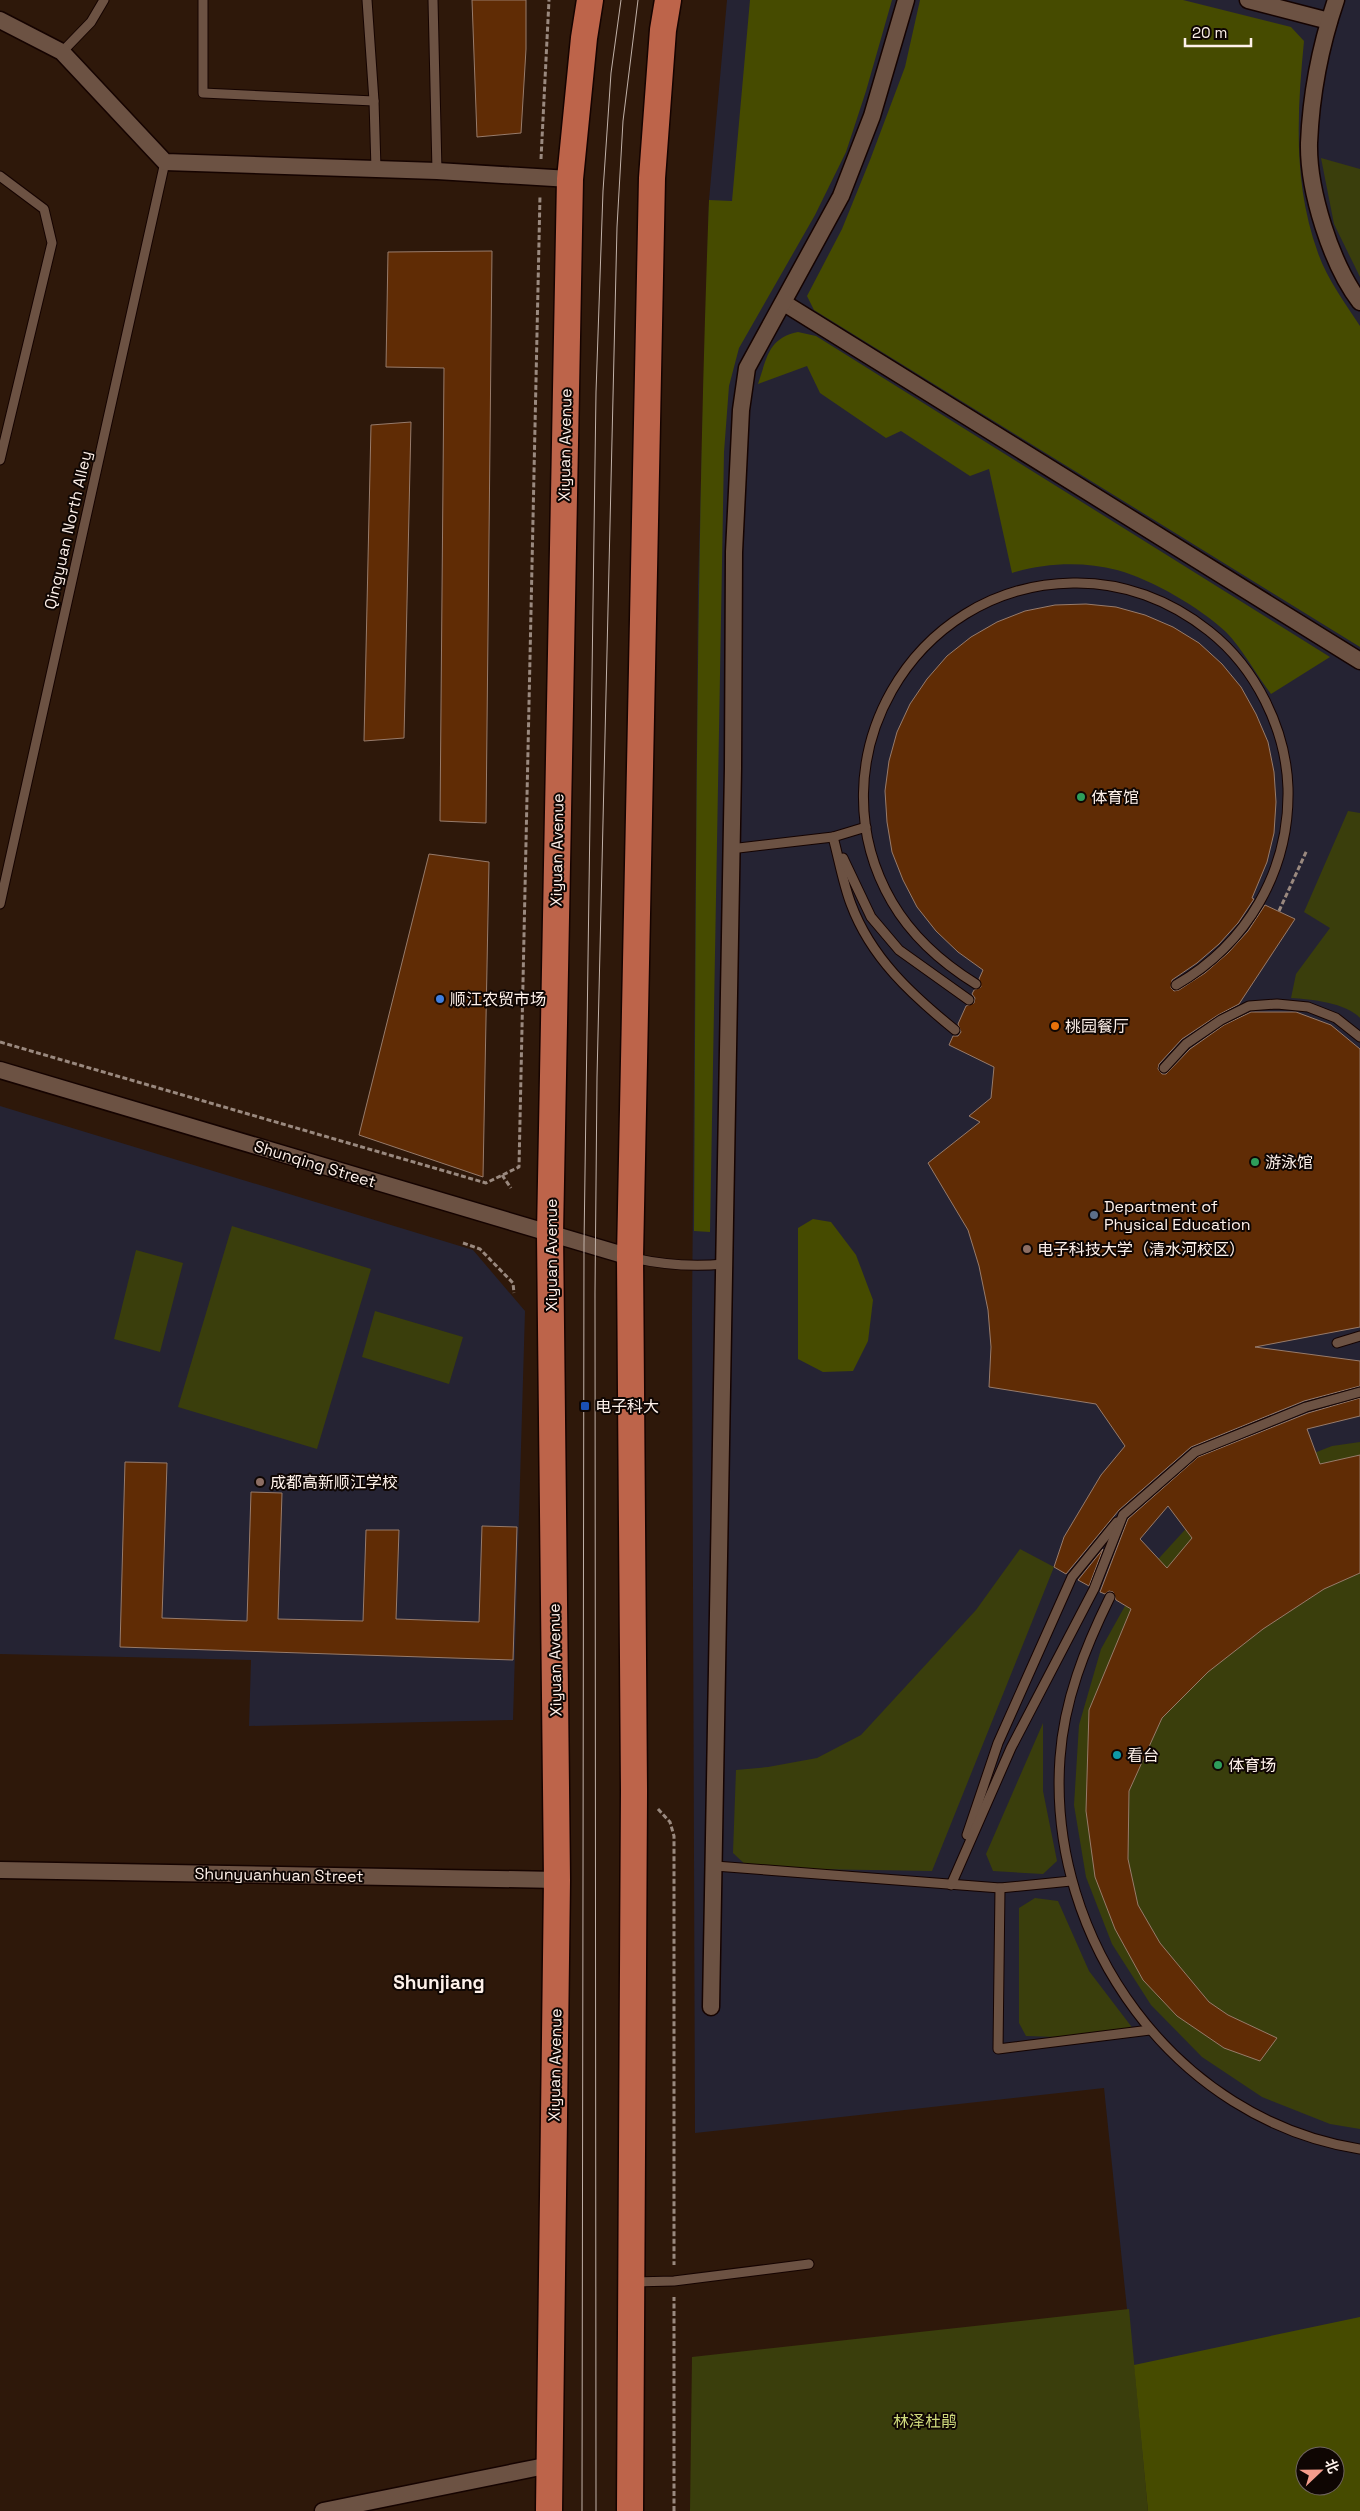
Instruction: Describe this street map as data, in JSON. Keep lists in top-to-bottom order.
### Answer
{
  "streets": {
    "main road": ["Xiyuan Avenue"],
    "street": ["Shunqing Street", "Shunyuanhuan Street"],
    "lane": ["Qingyuan North Alley"]
  },
  "crossings": [
    ["Xiyuan Avenue", "Shunqing Street"],
    ["Xiyuan Avenue", "Shunyuanhuan Street"]
  ],
  "districts": ["Shunjiang"],
  "parks": ["林泽杜鹃"],
  "places": {
    "other": [
      "体育馆",
      "顺江农贸市场",
      "桃园餐厅",
      "游泳馆",
      "Department of Physical Education",
      "电子科技大学（清水河校区）",
      "成都高新顺江学校",
      "看台",
      "体育场"
    ],
    "transit": ["电子科大"]
  },
  "scale_bar": "20 m",
  "north": "right"
}
